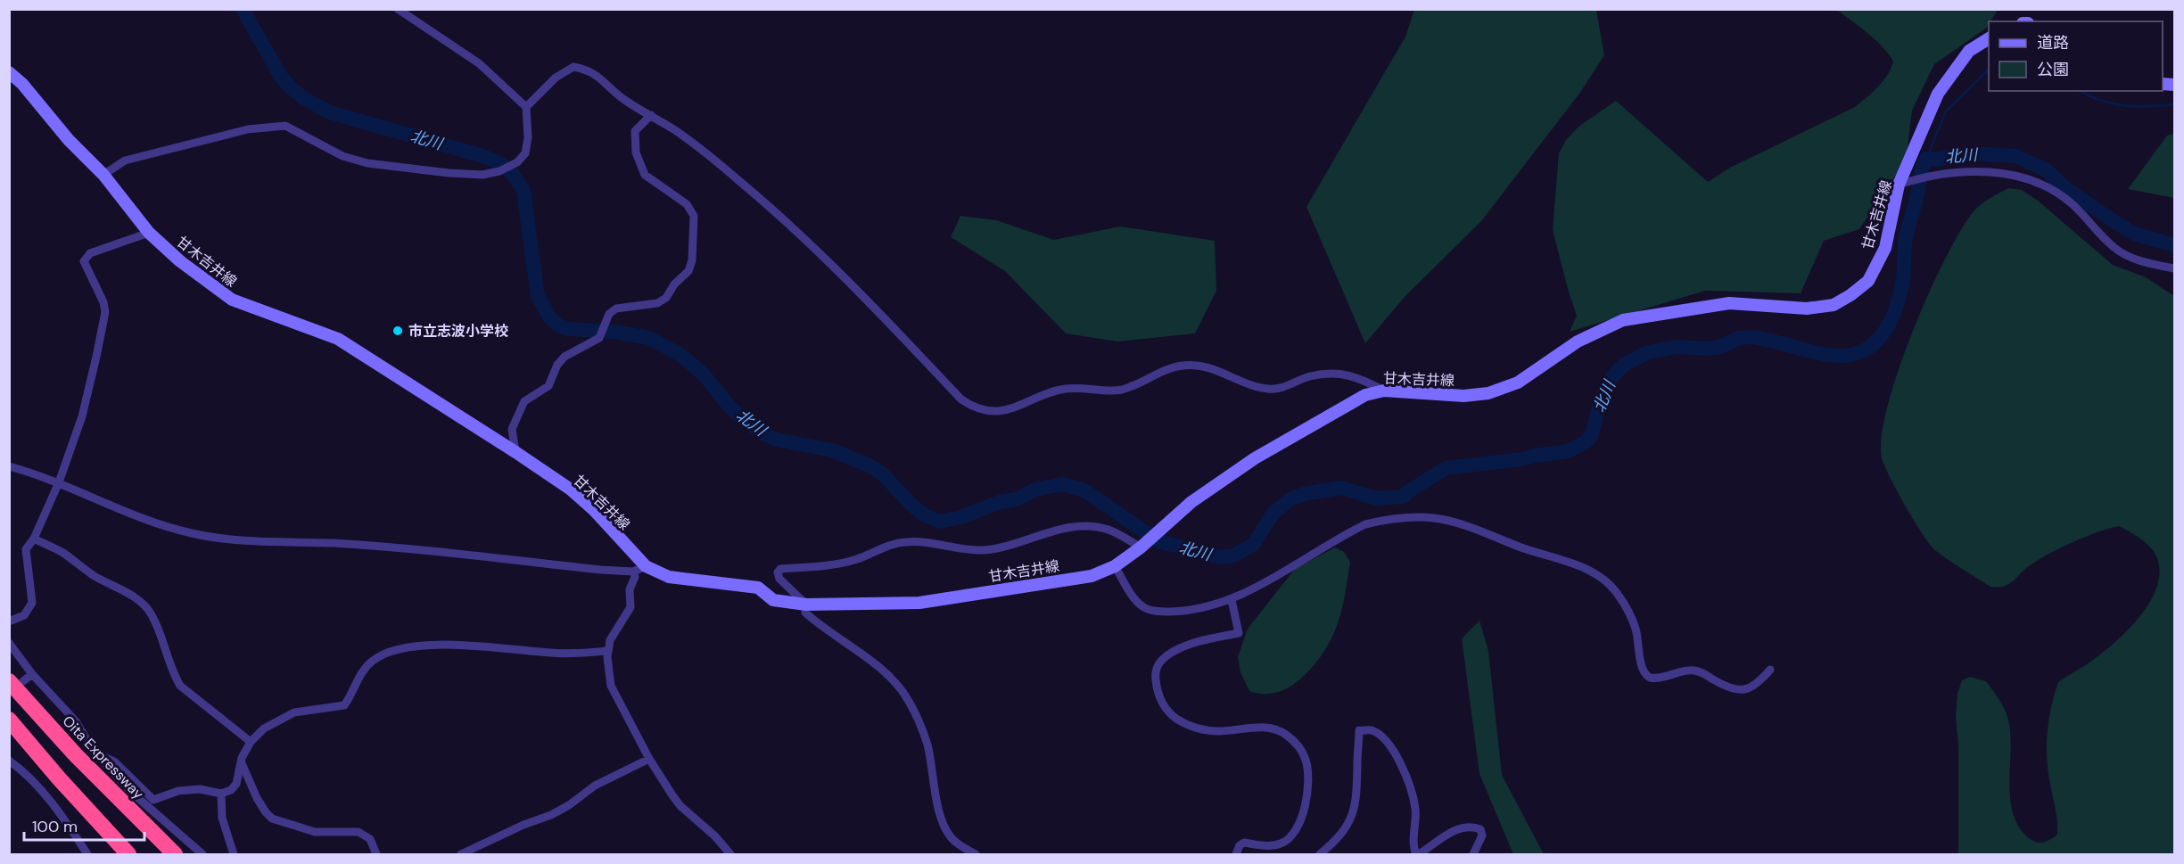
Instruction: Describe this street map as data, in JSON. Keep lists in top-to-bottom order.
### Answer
{
  "streets": {
    "highway": ["Oita Expressway"],
    "main road": ["甘木吉井線"]
  },
  "water": ["北川"],
  "places": ["市立志波小学校"],
  "legend": ["道路", "公園"],
  "scale_bar": "100 m"
}
